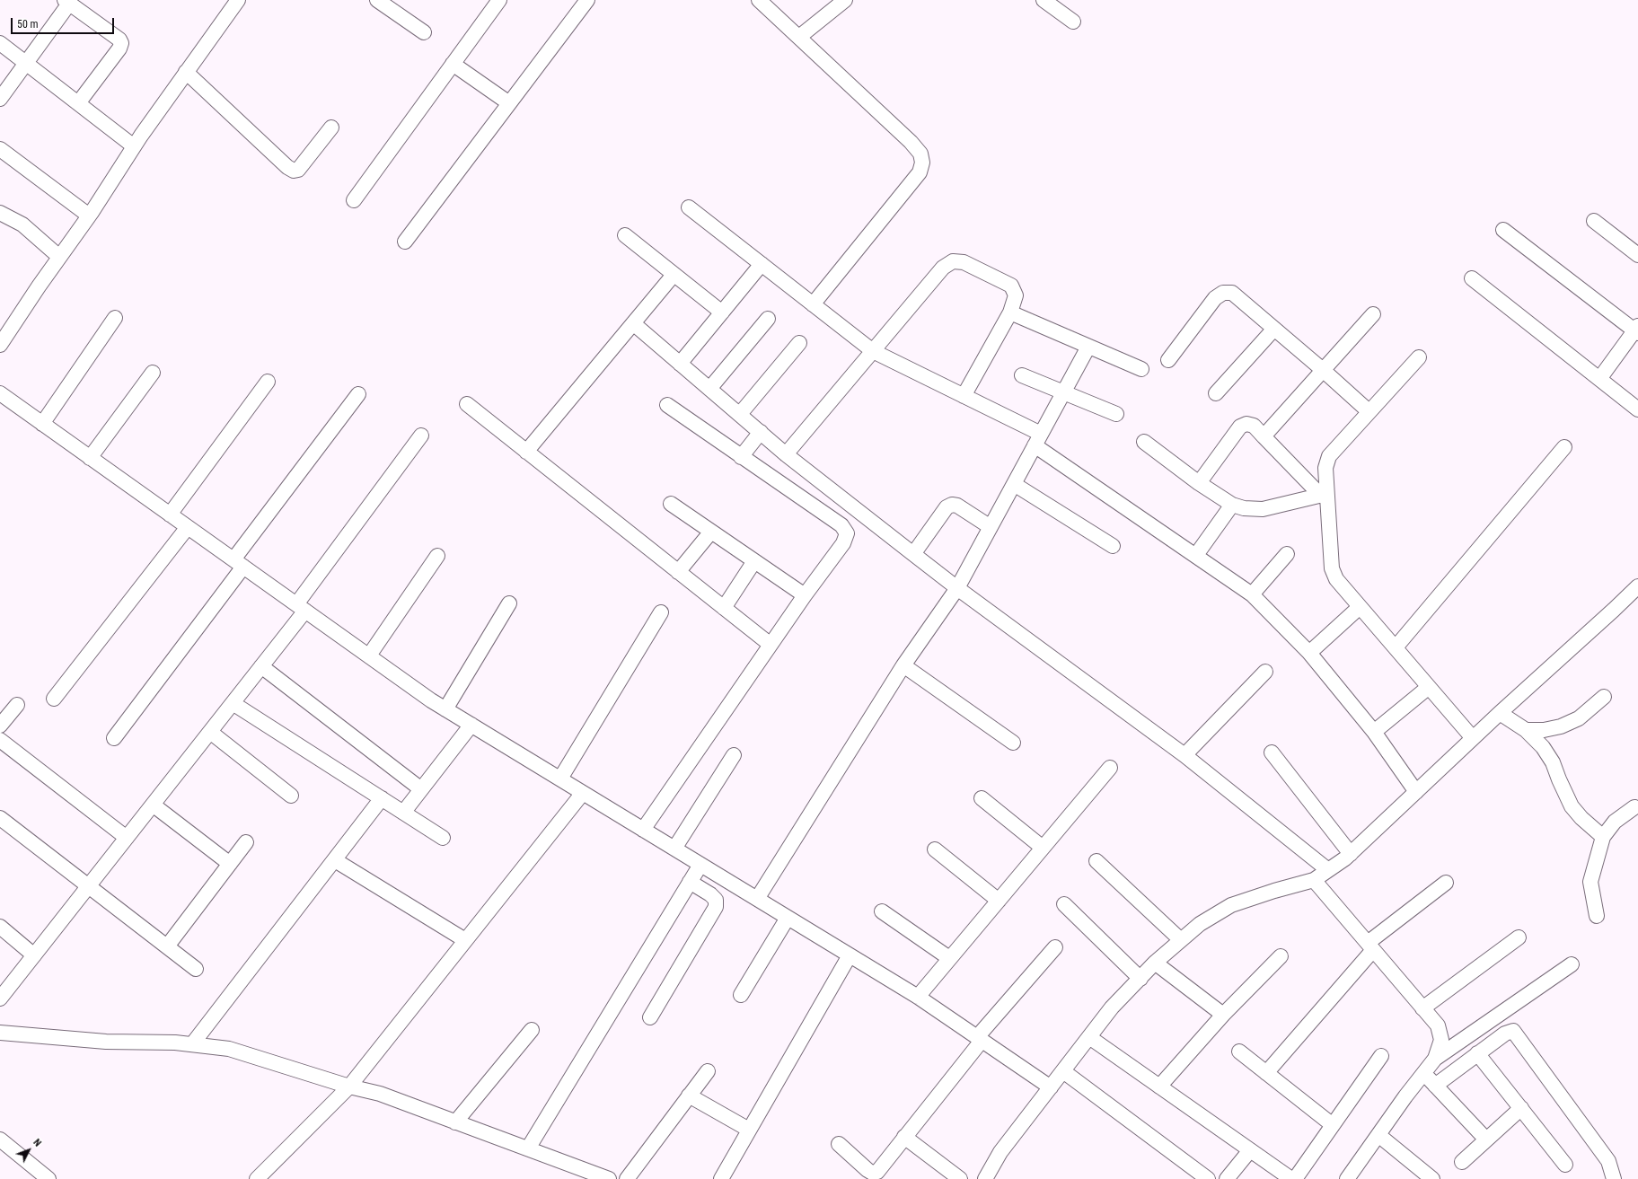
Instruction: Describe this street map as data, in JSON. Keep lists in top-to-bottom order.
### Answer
{
  "scale_bar": "50 m",
  "north": "top right"
}
